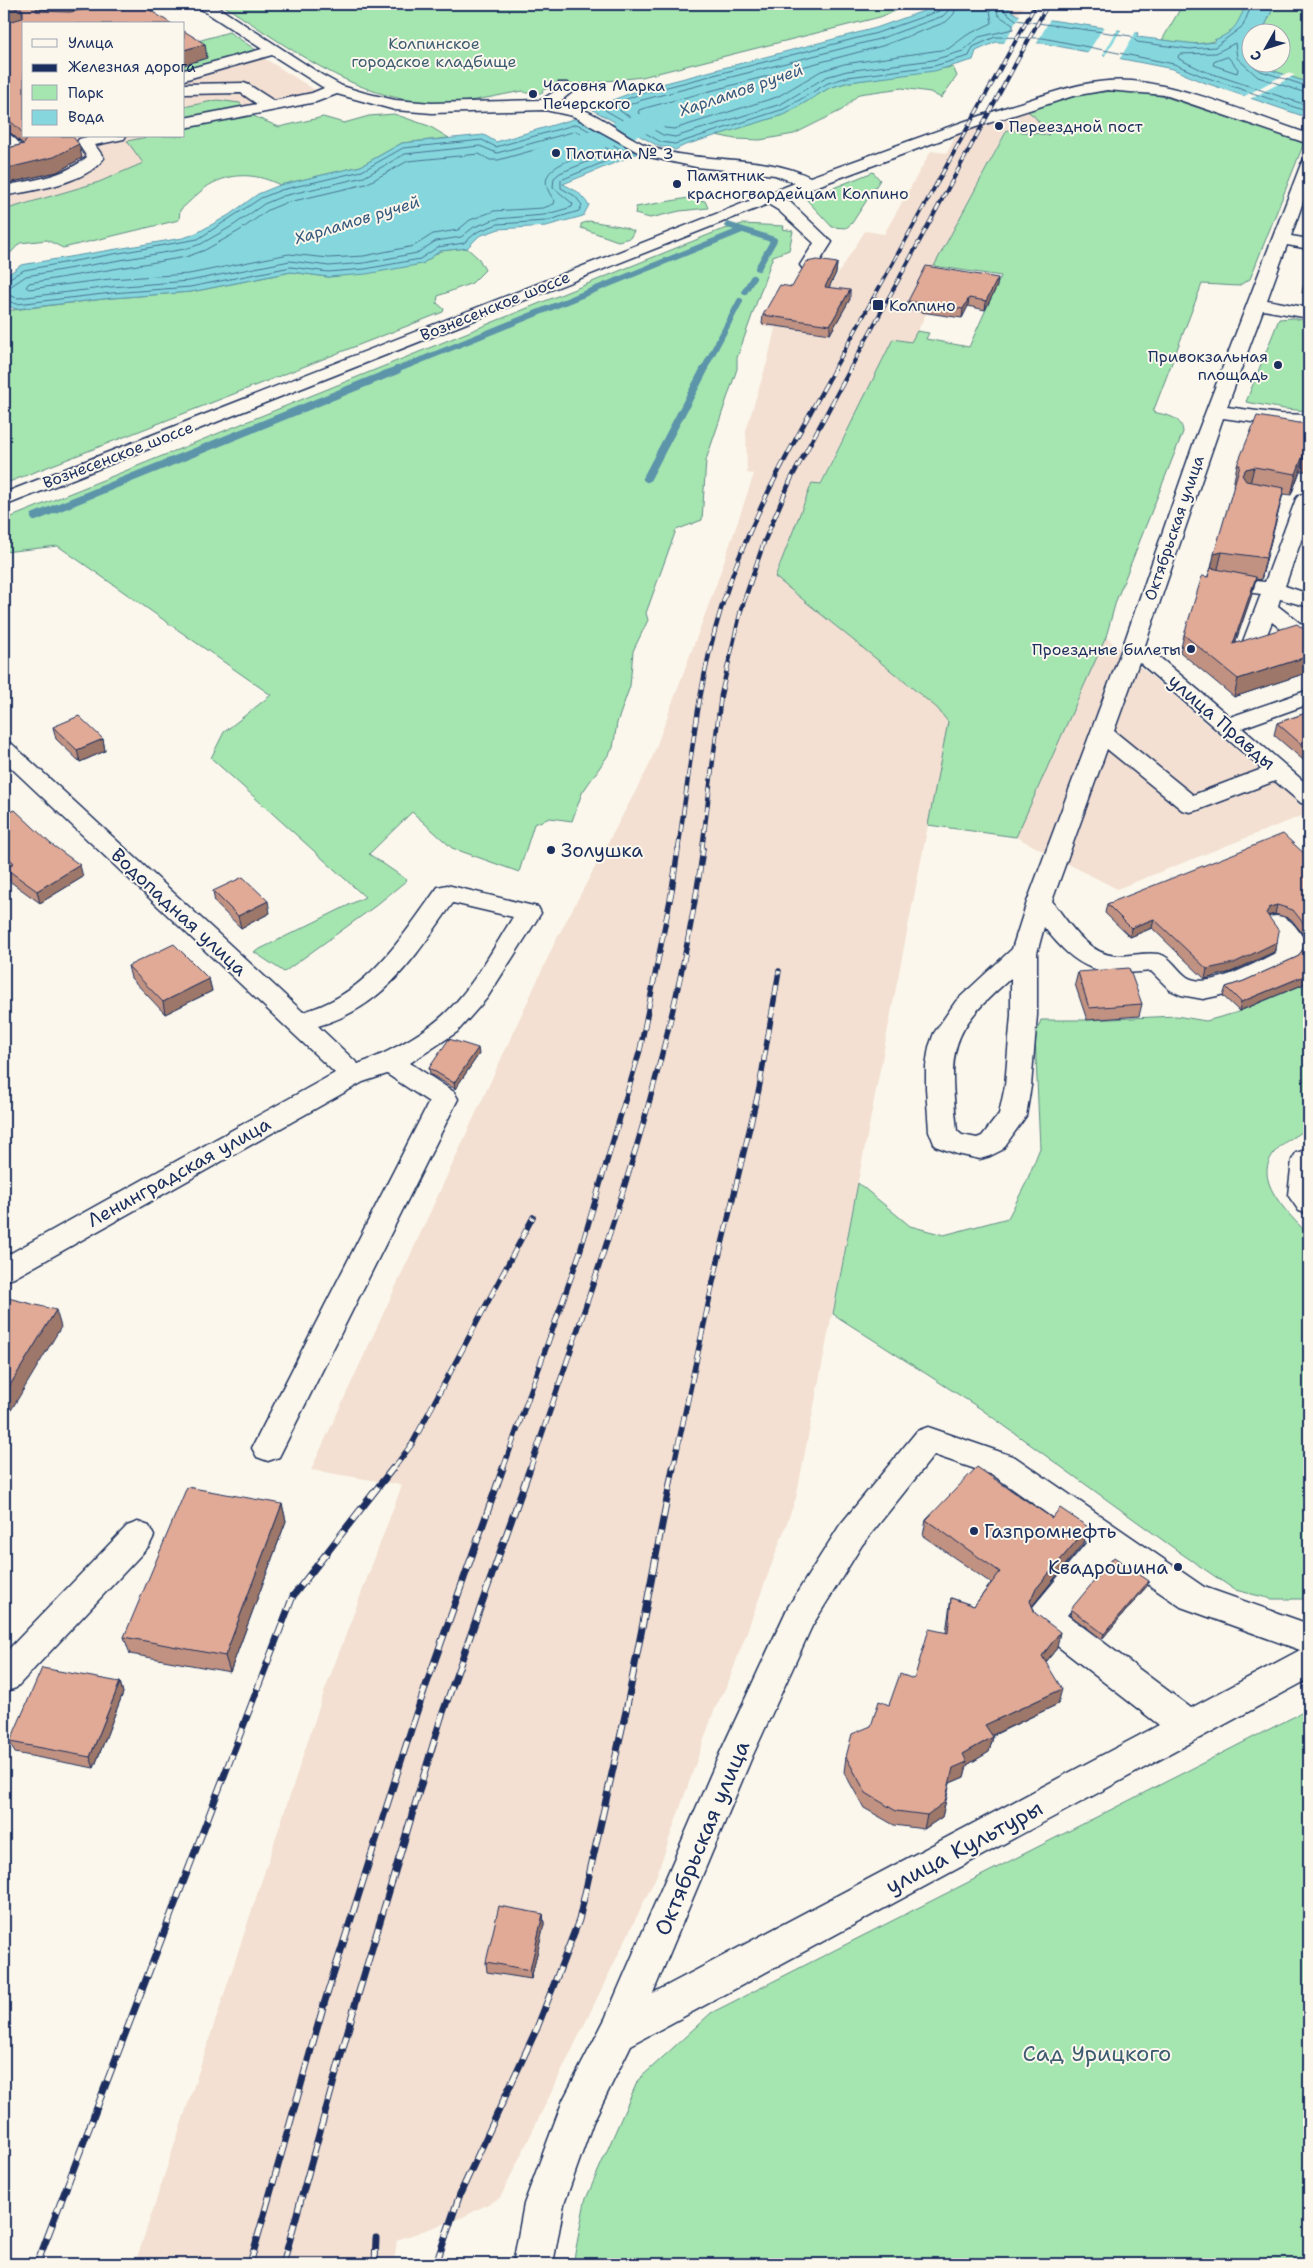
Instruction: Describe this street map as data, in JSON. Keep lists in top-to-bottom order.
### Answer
{
  "streets": {
    "street": [
      "Вознесенское шоссе",
      "Октябрьская улица",
      "улица Правды",
      "Водопадная улица",
      "Ленинградская улица",
      "улица Культуры"
    ]
  },
  "crossings": [
    ["Октябрьская улица", "улица Правды"],
    ["Октябрьская улица", "улица Культуры"],
    ["Водопадная улица", "Ленинградская улица"]
  ],
  "water": ["Харламов ручей"],
  "parks": ["Колпинское городское кладбище", "Сад Урицкого"],
  "places": {
    "other": [
      "Часовня Марка Печерского",
      "Переездной пост",
      "Плотина № 3",
      "Памятник красногвардейцам Колпино",
      "Привокзальная площадь",
      "Проездные билеты",
      "Золушка",
      "Газпромнефть",
      "Квадрошина"
    ],
    "transit": ["Колпино"]
  },
  "legend": [
    "Улица",
    "Железная дорога",
    "Парк",
    "Вода"
  ],
  "north": "bottom left"
}
